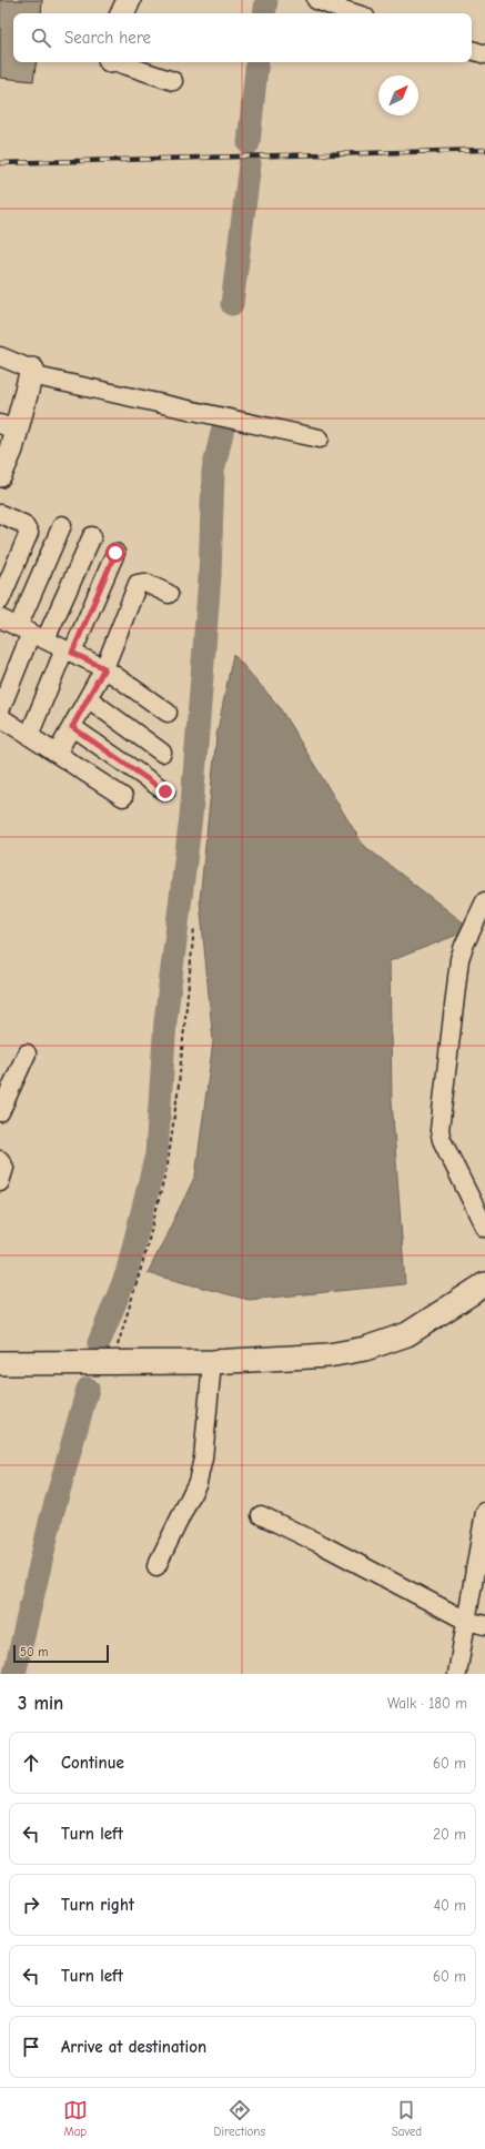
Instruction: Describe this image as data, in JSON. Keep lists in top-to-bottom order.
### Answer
{
  "scale_bar": "50 m",
  "north": "top right",
  "page": {
    "search": "Search here",
    "scale": "50 m",
    "heading": ["3 min", "Walk · 180 m"],
    "list": [
      ["Continue", "60 m"],
      ["Turn left", "20 m"],
      ["Turn right", "40 m"],
      ["Turn left", "60 m"],
      "Arrive at destination"
    ],
    "nav": ["Map", "Directions", "Saved"]
  }
}
